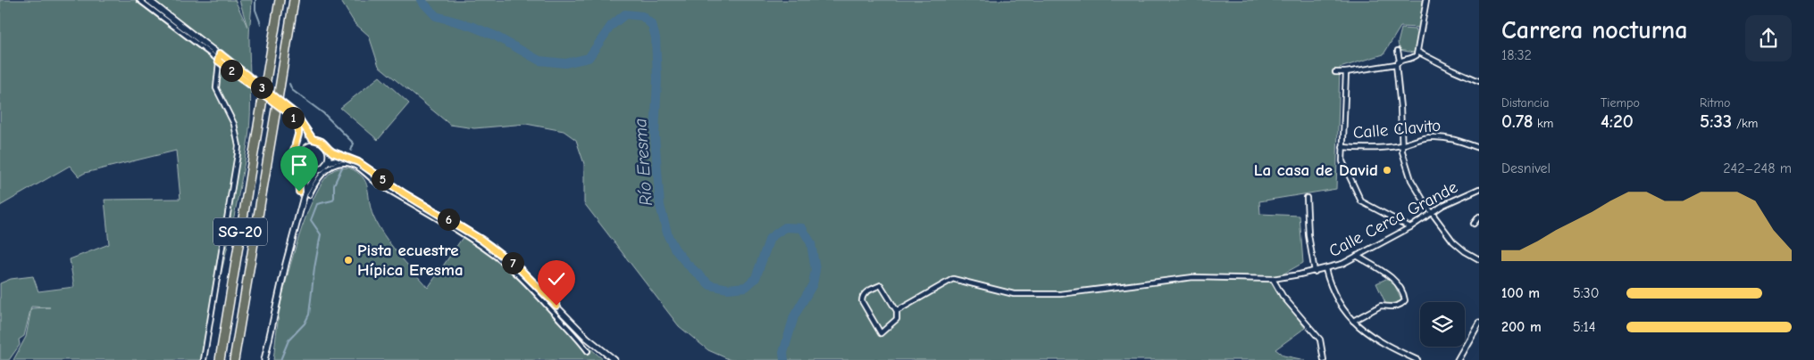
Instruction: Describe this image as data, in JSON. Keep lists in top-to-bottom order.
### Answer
{
  "streets": {
    "highway": ["SG-20"],
    "street": ["Calle Clavito", "Calle Cerca Grande"]
  },
  "water": ["Río Eresma"],
  "places": ["La casa de David", "Pista ecuestre Hípica Eresma"],
  "page": {
    "heading": ["Carrera nocturna", "18:32"],
    "pins": [
      "2",
      "3",
      "1",
      "5",
      "6",
      "7"
    ],
    "stats": [
      ["Distancia", "0.78 km"],
      ["Tiempo", "4:20"],
      ["Ritmo", "5:33 /km"]
    ],
    "chart": ["Desnivel", "242–248 m"],
    "list": [
      {
        "name": "100 m",
        "note": "5:30"
      },
      {
        "name": "200 m",
        "note": "5:14"
      }
    ]
  }
}
